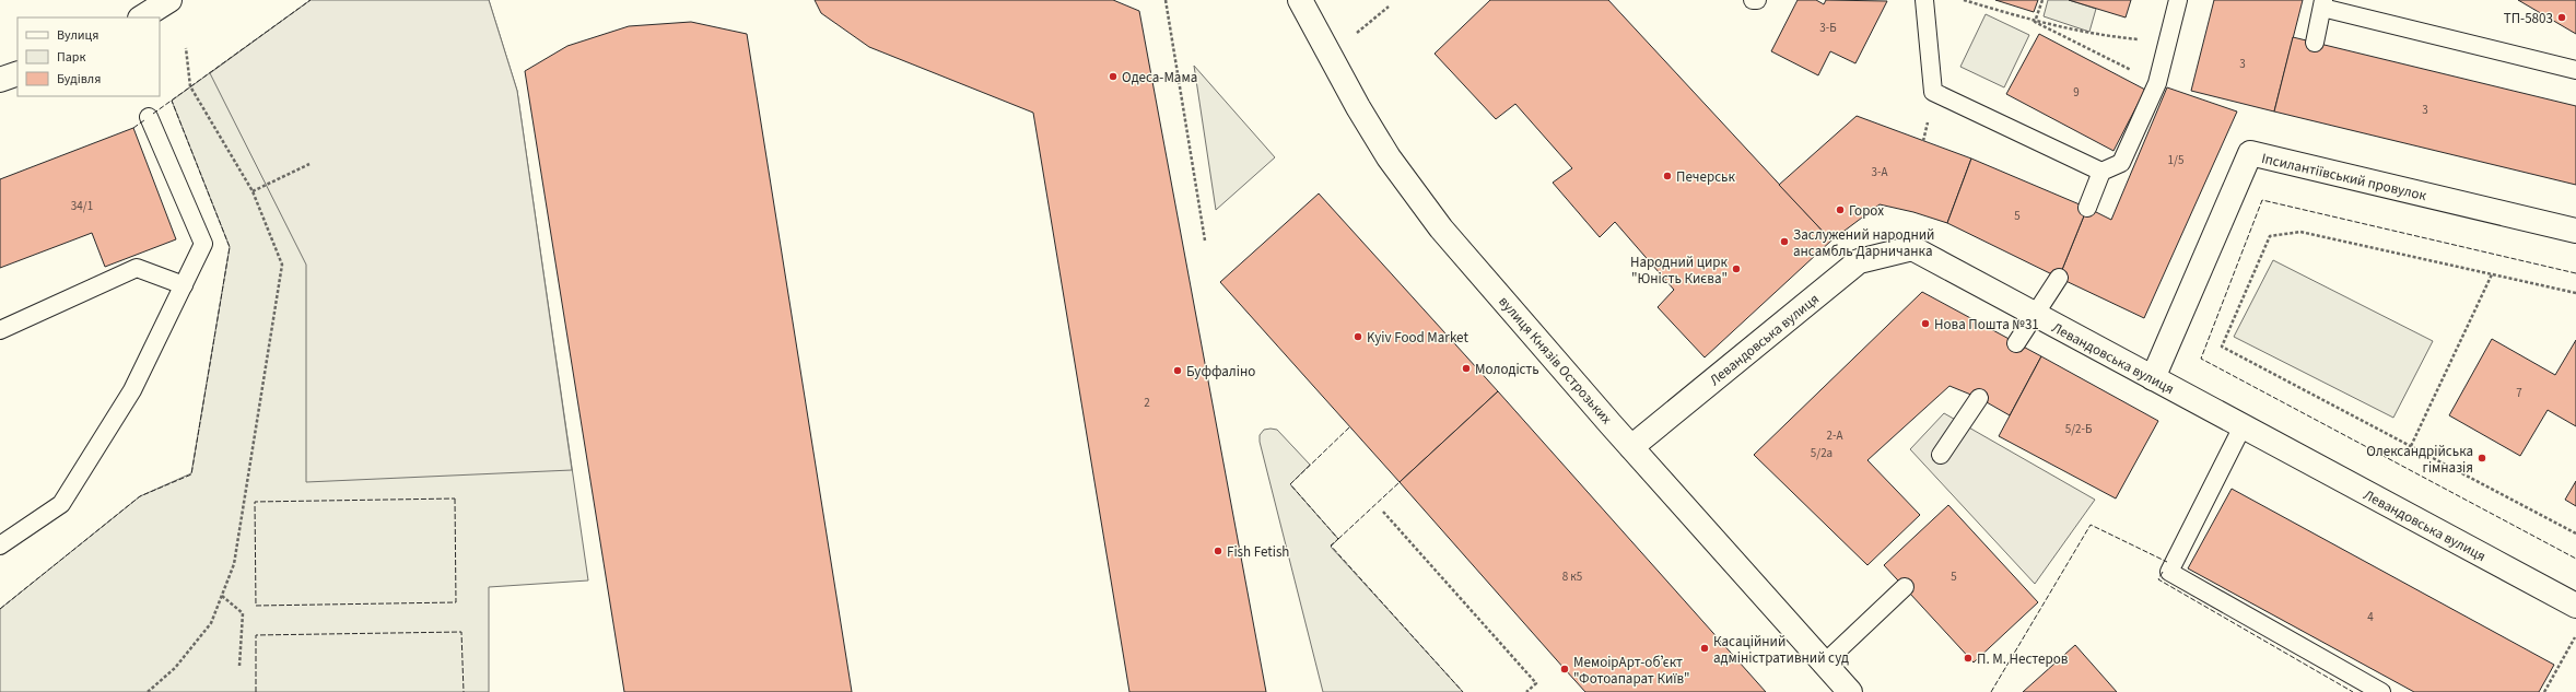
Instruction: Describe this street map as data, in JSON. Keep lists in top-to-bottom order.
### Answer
{
  "streets": {
    "street": ["Іпсилантіївський провулок", "Левандовська вулиця", "вулиця Князів Острозьких"]
  },
  "crossings": [
    ["Іпсилантіївський провулок", "Левандовська вулиця"],
    ["Левандовська вулиця", "вулиця Князів Острозьких"]
  ],
  "places": [
    "ТП-5803",
    "Одеса-Мама",
    "Печерськ",
    "Горох",
    "Заслужений народний ансамбль Дарничанка",
    "Народний цирк \"Юність Києва\"",
    "Нова Пошта №31",
    "Kyiv Food Market",
    "Молодiсть",
    "Буффаліно",
    "Олександрійська гімназія",
    "Fish Fetish",
    "Касаційний адміністративний суд",
    "П. М. Нестеров",
    "МемоірАрт-обʼєкт \"Фотоапарат Київ\""
  ],
  "house_numbers": [
    "3-Б",
    "3",
    "9",
    "3",
    "1/5",
    "3-А",
    "34/1",
    "5",
    "7",
    "2",
    "5/2-Б",
    "2-А",
    "5/2а",
    "8 к5",
    "5",
    "4"
  ],
  "legend": ["Вулиця", "Парк", "Будівля"]
}
